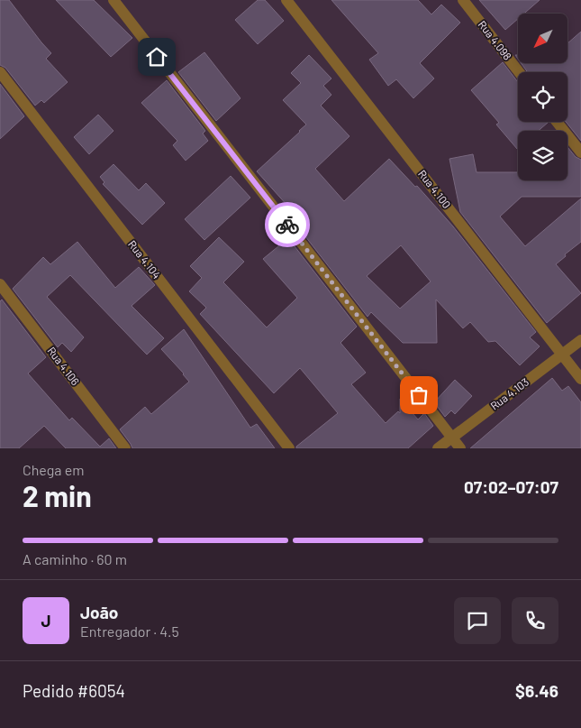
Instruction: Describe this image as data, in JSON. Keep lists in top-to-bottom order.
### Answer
{
  "streets": {
    "street": [
      "Rua 4.098",
      "Rua 4.100",
      "Rua 4.104",
      "Rua 4.106",
      "Rua 4.103"
    ]
  },
  "crossings": [
    ["Rua 4.100", "Rua 4.103"]
  ],
  "north": "bottom left",
  "page": {
    "heading": ["2 min", "Chega em", "07:02–07:07"],
    "panel": [
      "João",
      "Entregador · 4.5",
      "Pedido #6054",
      "$6.46"
    ],
    "bar": "A caminho · 60 m",
    "round": "J"
  }
}
